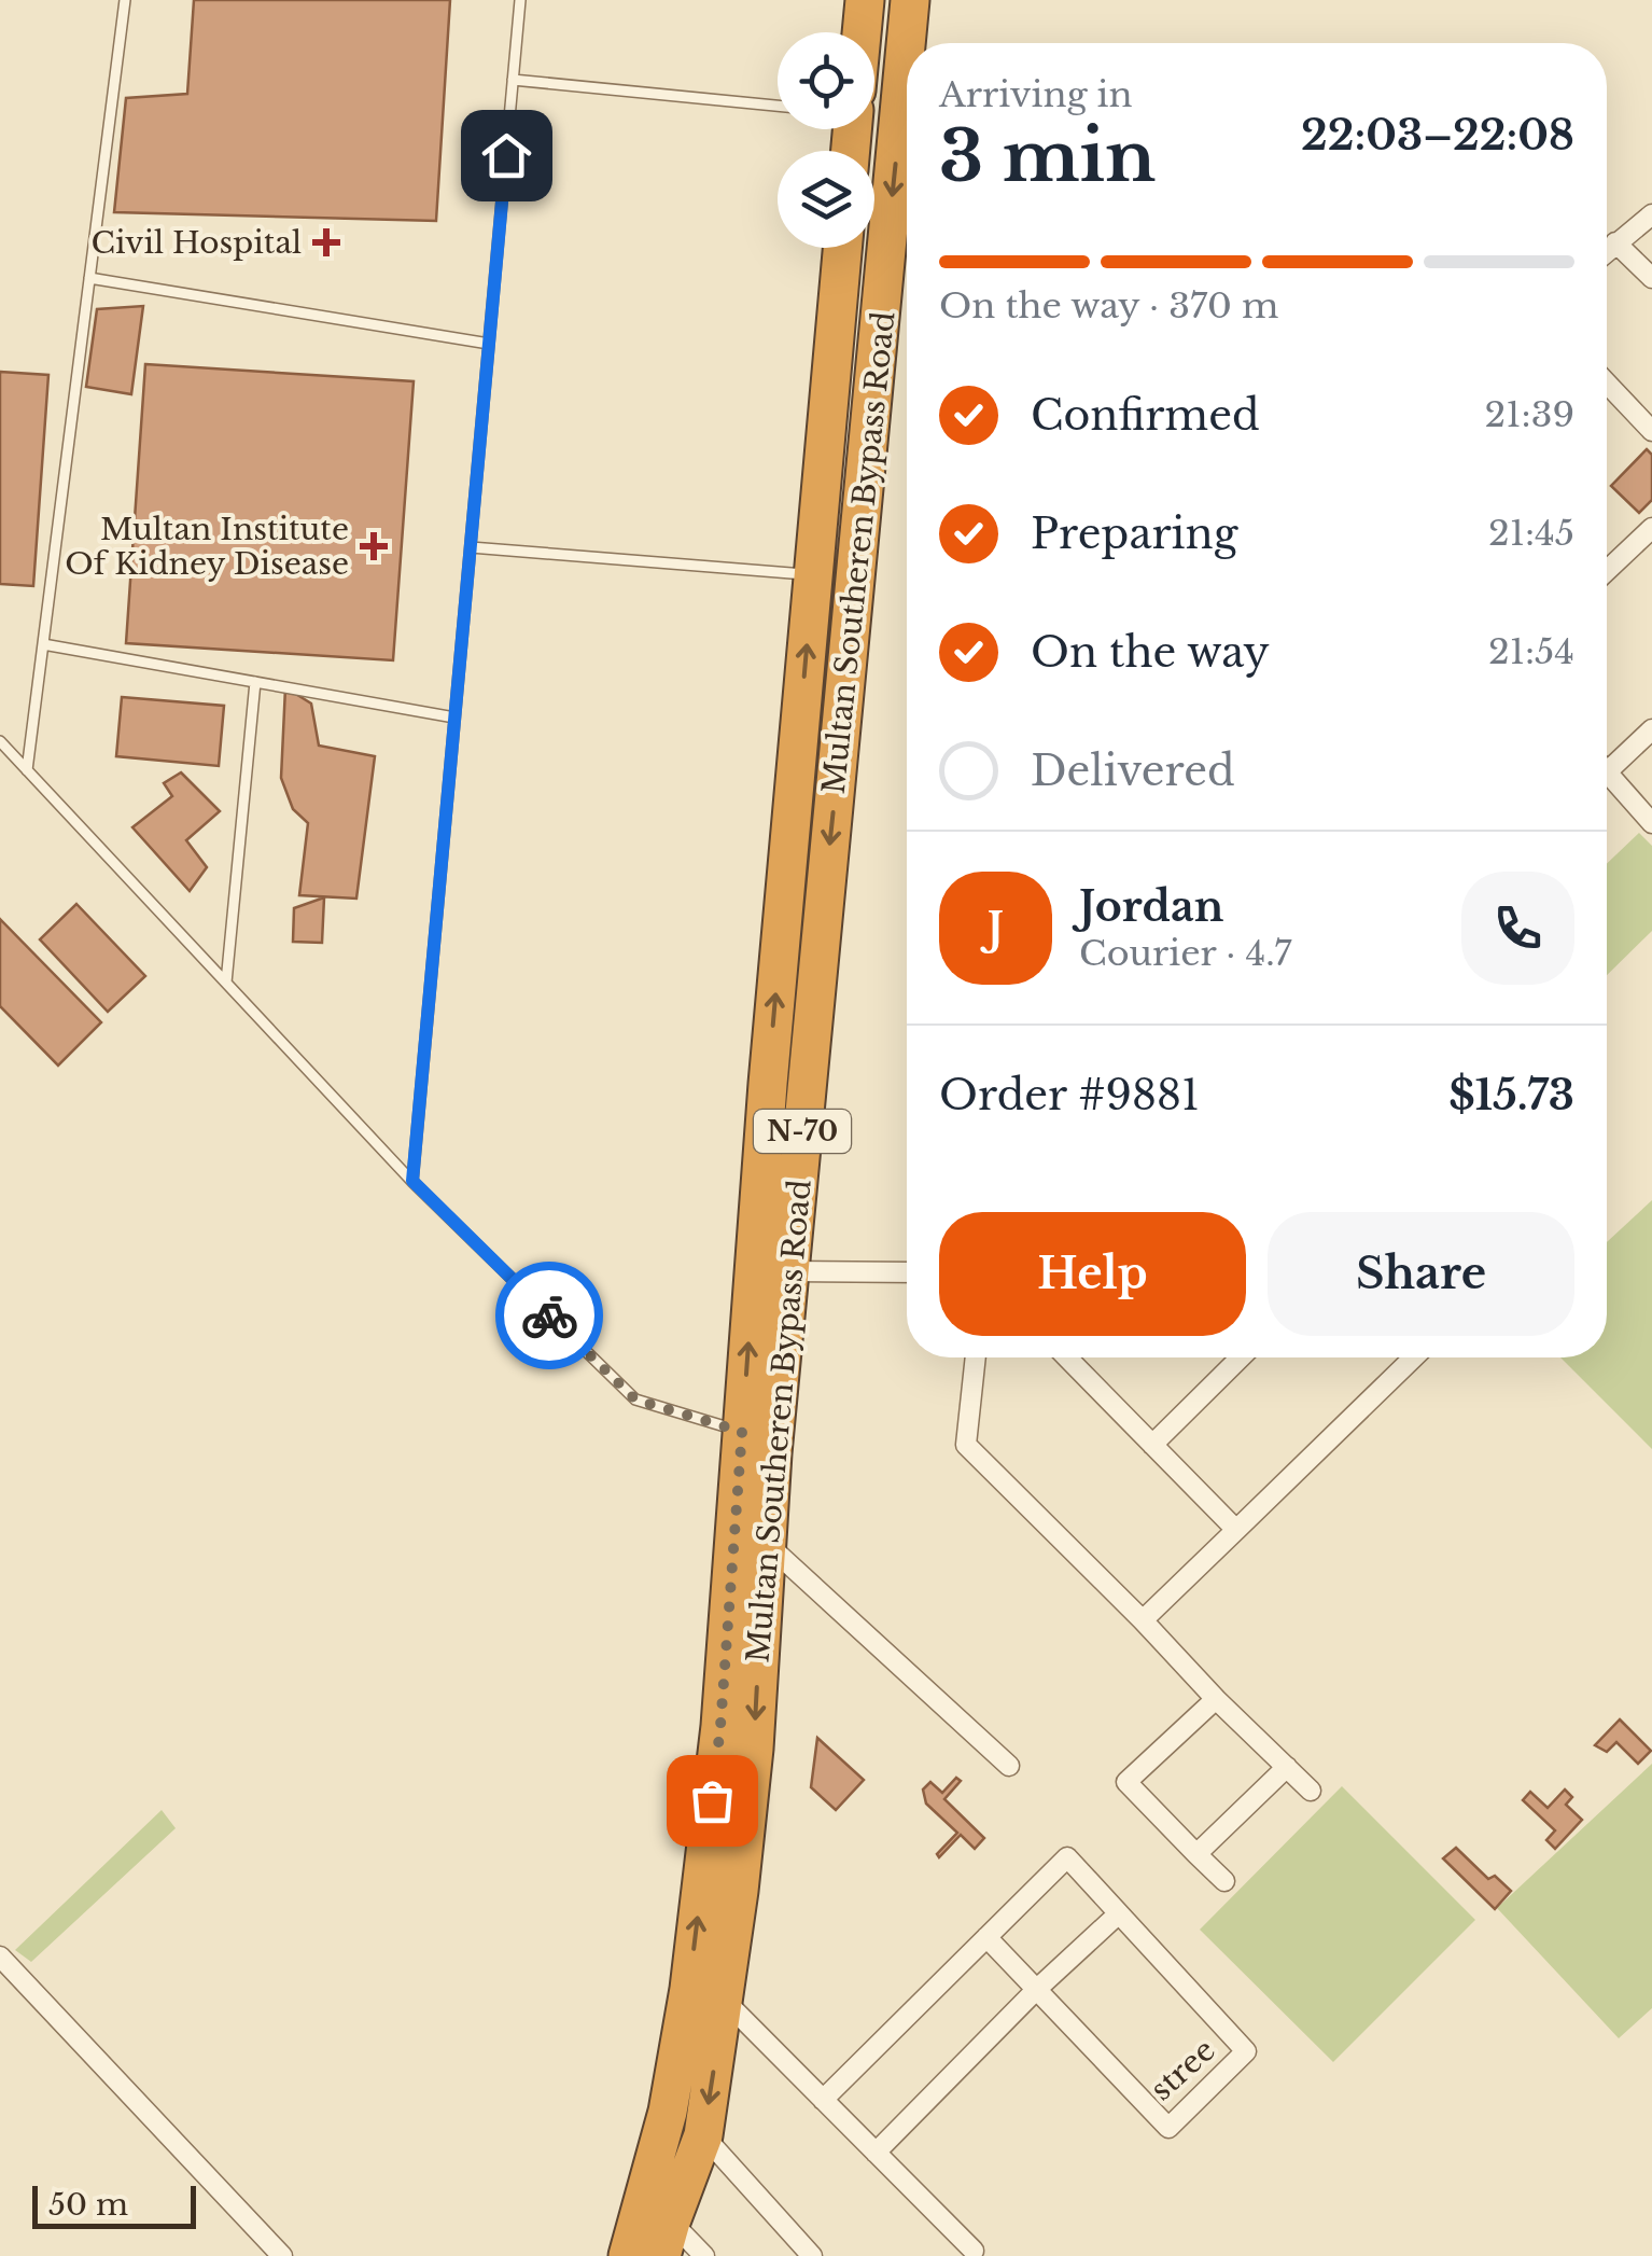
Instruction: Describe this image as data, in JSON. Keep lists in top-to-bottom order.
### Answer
{
  "streets": {
    "highway": ["Multan Southeren Bypass Road", "N-70"],
    "street": ["stree"]
  },
  "places": {
    "health": ["Civil Hospital", "Multan Institute Of Kidney Disease"]
  },
  "scale_bar": "50 m",
  "page": {
    "heading": ["3 min", "Arriving in", "22:03–22:08"],
    "panel": [
      "Jordan",
      "Courier · 4.7",
      "Order #9881",
      "$15.73"
    ],
    "bar": "On the way · 370 m",
    "list": [
      ["Confirmed", "21:39"],
      ["Preparing", "21:45"],
      ["On the way", "21:54"],
      "Delivered"
    ],
    "round": "J",
    "buttons": ["Help", "Share"],
    "scale": "50 m"
  }
}
